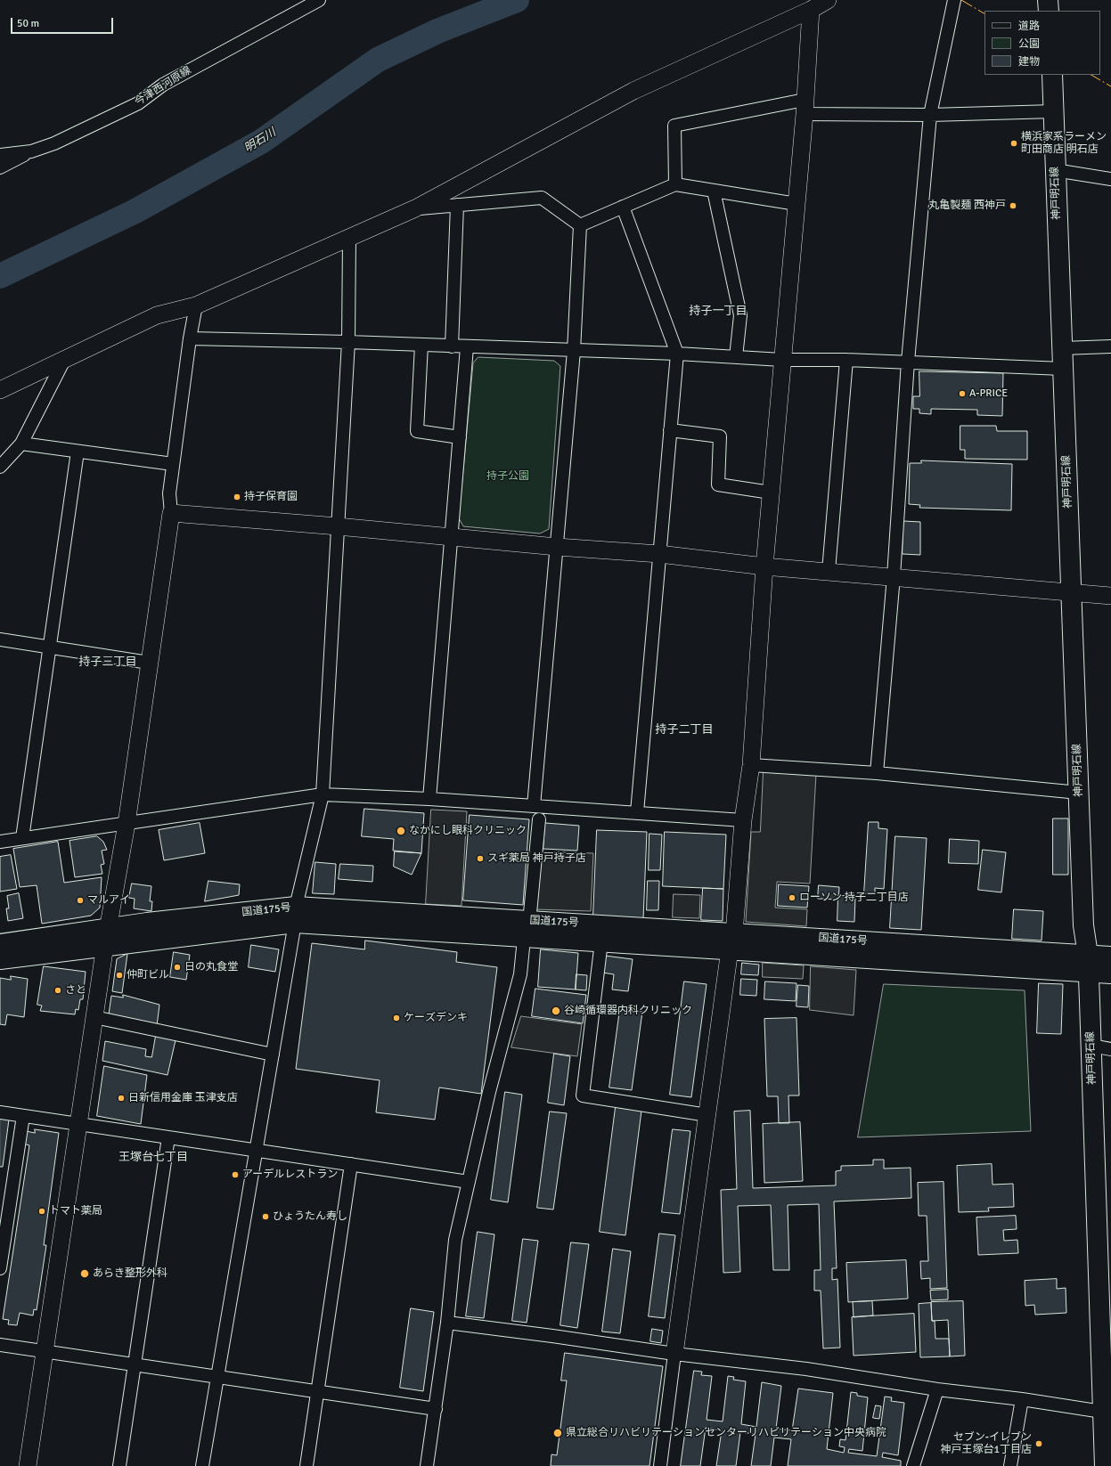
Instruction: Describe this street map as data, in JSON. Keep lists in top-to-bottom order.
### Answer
{
  "streets": {
    "main road": ["神戸明石線", "国道175号"],
    "street": ["今津西河原線"]
  },
  "crossings": [
    ["神戸明石線", "国道175号"]
  ],
  "districts": [
    "持子一丁目",
    "持子三丁目",
    "持子二丁目",
    "王塚台七丁目"
  ],
  "water": ["明石川"],
  "parks": ["持子公園"],
  "places": [
    "横浜家系ラーメン 町田商店 明石店",
    "丸亀製麺 西神戸",
    "A-PRICE",
    "持子保育園",
    "なかにし眼科クリニック",
    "スギ薬局 神戸持子店",
    "ローソン 持子二丁目店",
    "マルアイ",
    "日の丸食堂",
    "仲町ビル",
    "さと",
    "谷崎循環器内科クリニック",
    "ケーズデンキ",
    "日新信用金庫 玉津支店",
    "アーデルレストラン",
    "トマト薬局",
    "ひょうたん寿し",
    "あらき整形外科",
    "県立総合リハビリテーションセンターリハビリテーション中央病院",
    "セブン-イレブン 神戸王塚台1丁目店"
  ],
  "legend": ["道路", "公園", "建物"],
  "scale_bar": "50 m"
}
